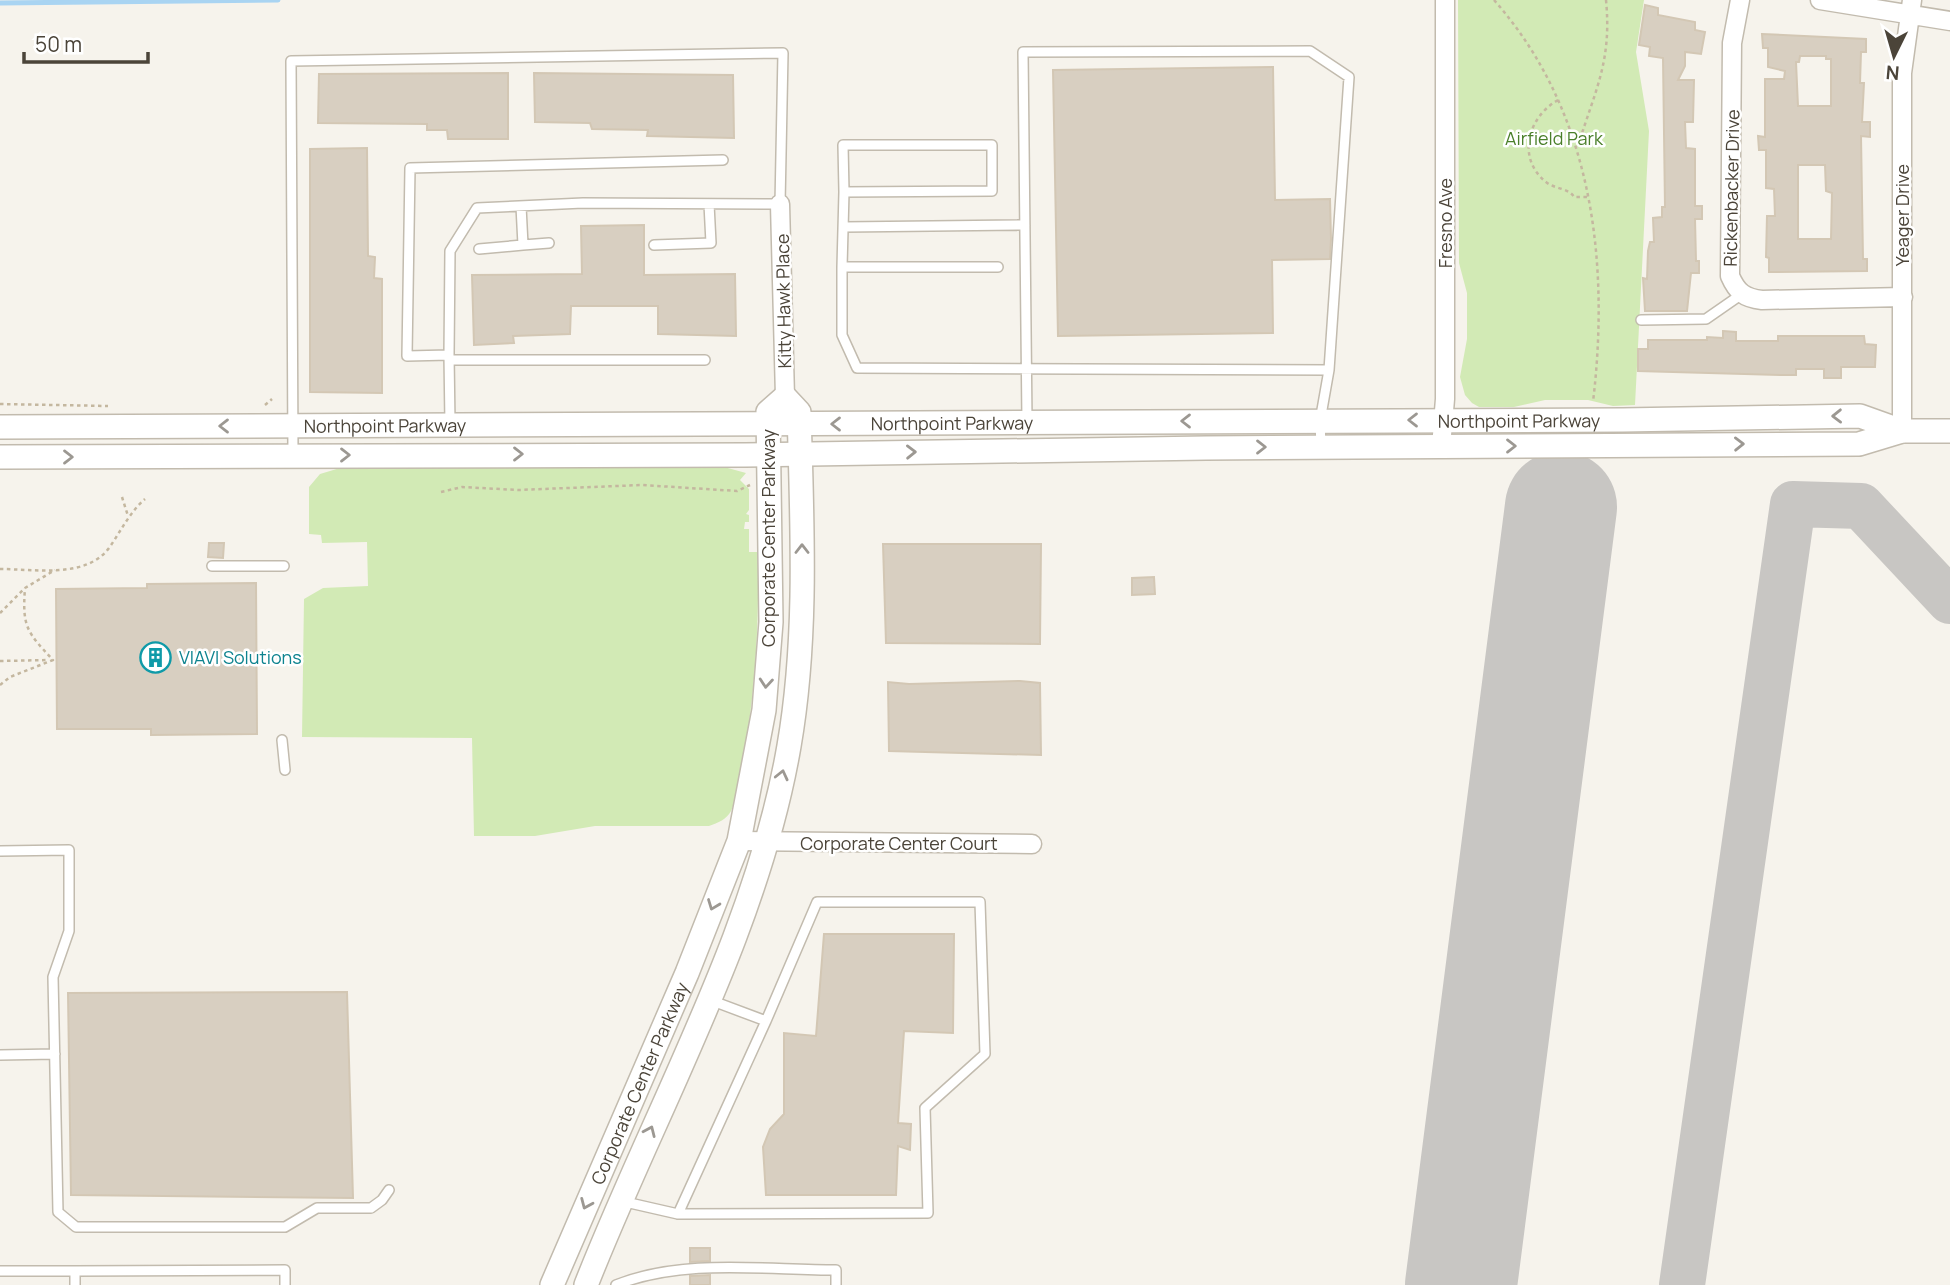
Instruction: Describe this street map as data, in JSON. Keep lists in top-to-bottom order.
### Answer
{
  "streets": {
    "street": [
      "Rickenbacker Drive",
      "Yeager Drive",
      "Fresno Ave",
      "Kitty Hawk Place",
      "Northpoint Parkway",
      "Corporate Center Parkway",
      "Corporate Center Court"
    ]
  },
  "crossings": [
    ["Yeager Drive", "Northpoint Parkway"],
    ["Fresno Ave", "Northpoint Parkway"],
    ["Kitty Hawk Place", "Corporate Center Parkway"],
    ["Northpoint Parkway", "Corporate Center Parkway"],
    ["Corporate Center Parkway", "Corporate Center Court"]
  ],
  "parks": ["Airfield Park"],
  "places": {
    "building": ["VIAVI Solutions"]
  },
  "scale_bar": "50 m",
  "north": "bottom"
}
